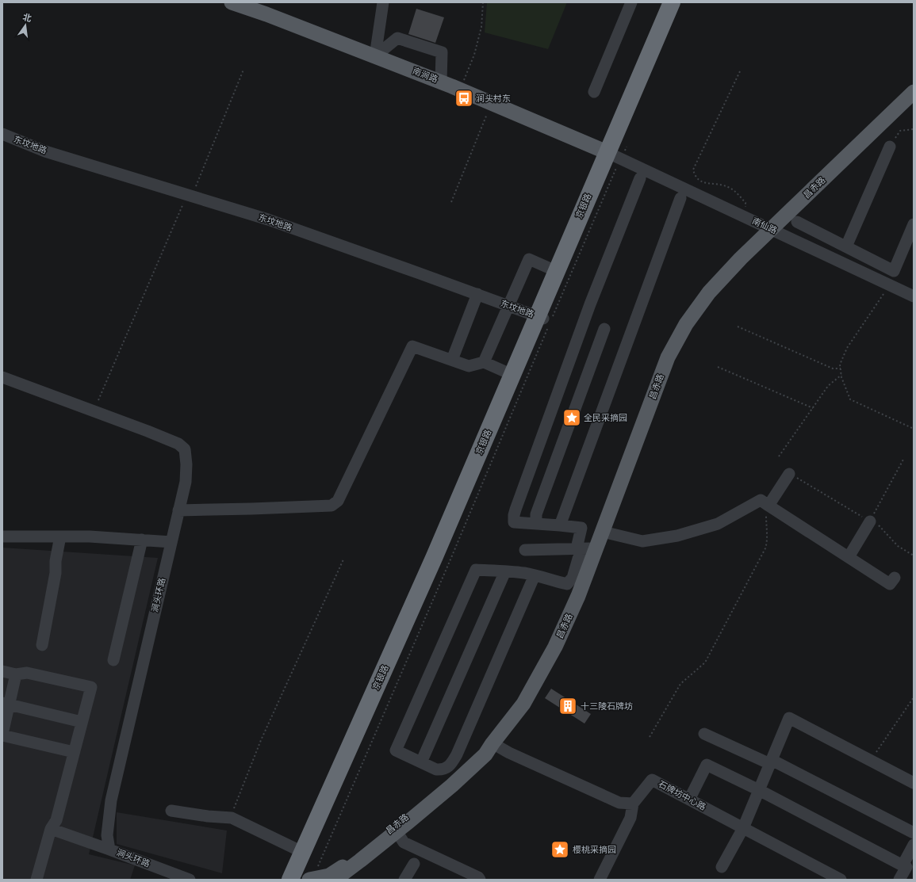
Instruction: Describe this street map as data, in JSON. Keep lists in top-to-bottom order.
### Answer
{
  "streets": {
    "highway": ["京银路"],
    "main road": ["南涧路", "昌赤路"],
    "street": [
      "东坟地路",
      "南仙路",
      "涧头环路",
      "石牌坊中心路"
    ]
  },
  "crossings": [
    ["南涧路", "京银路"],
    ["南涧路", "南仙路"],
    ["东坟地路", "京银路"],
    ["昌赤路", "京银路"],
    ["昌赤路", "南仙路"],
    ["京银路", "南仙路"]
  ],
  "places": {
    "bus stop": ["涧头村东"],
    "place": ["全民采摘园", "樱桃采摘园"],
    "building": ["十三陵石牌坊"]
  },
  "north": "top"
}
